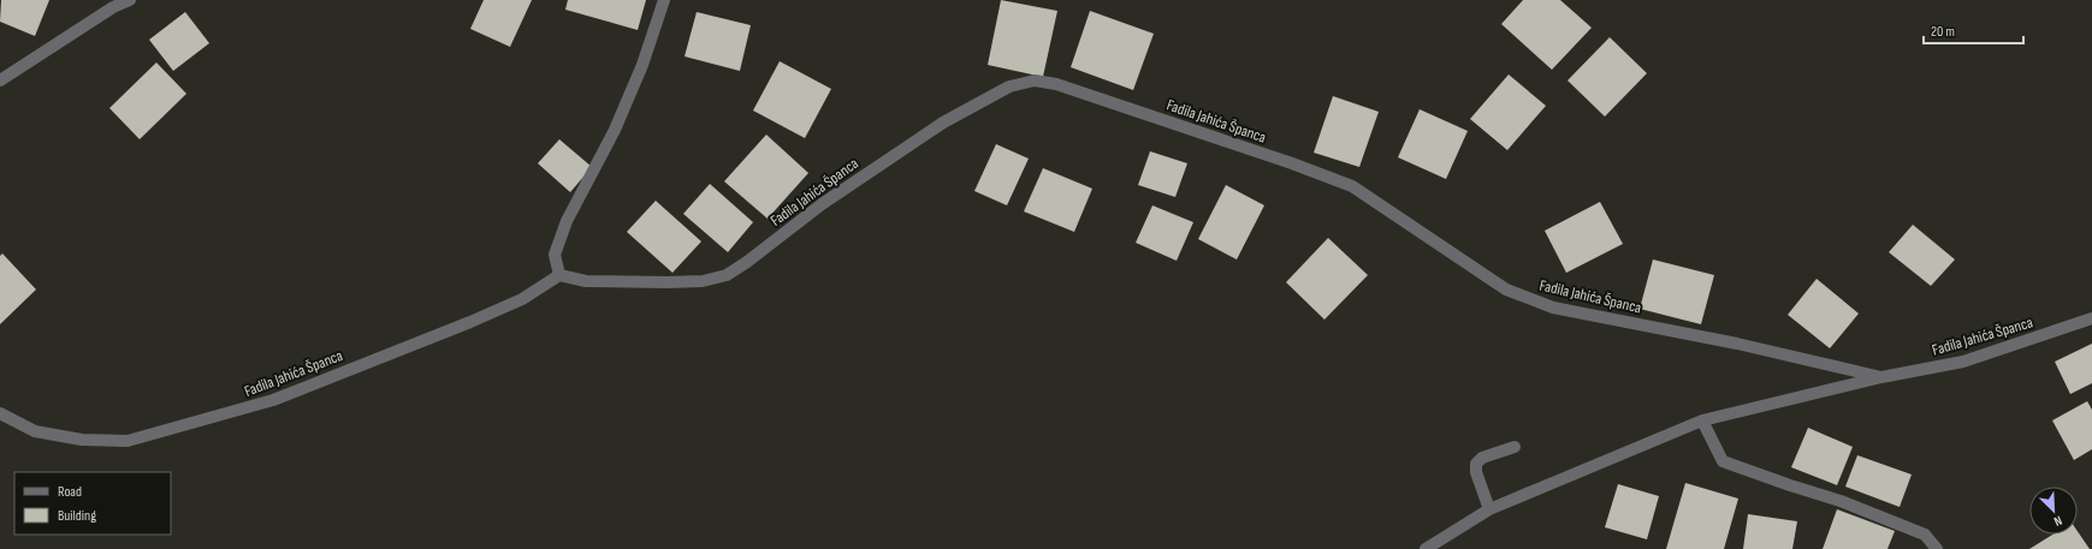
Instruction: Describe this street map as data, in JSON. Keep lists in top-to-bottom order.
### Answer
{
  "streets": {
    "street": ["Fadila Jahića Španca"]
  },
  "legend": ["Road", "Building"],
  "scale_bar": "20 m",
  "north": "bottom right"
}
